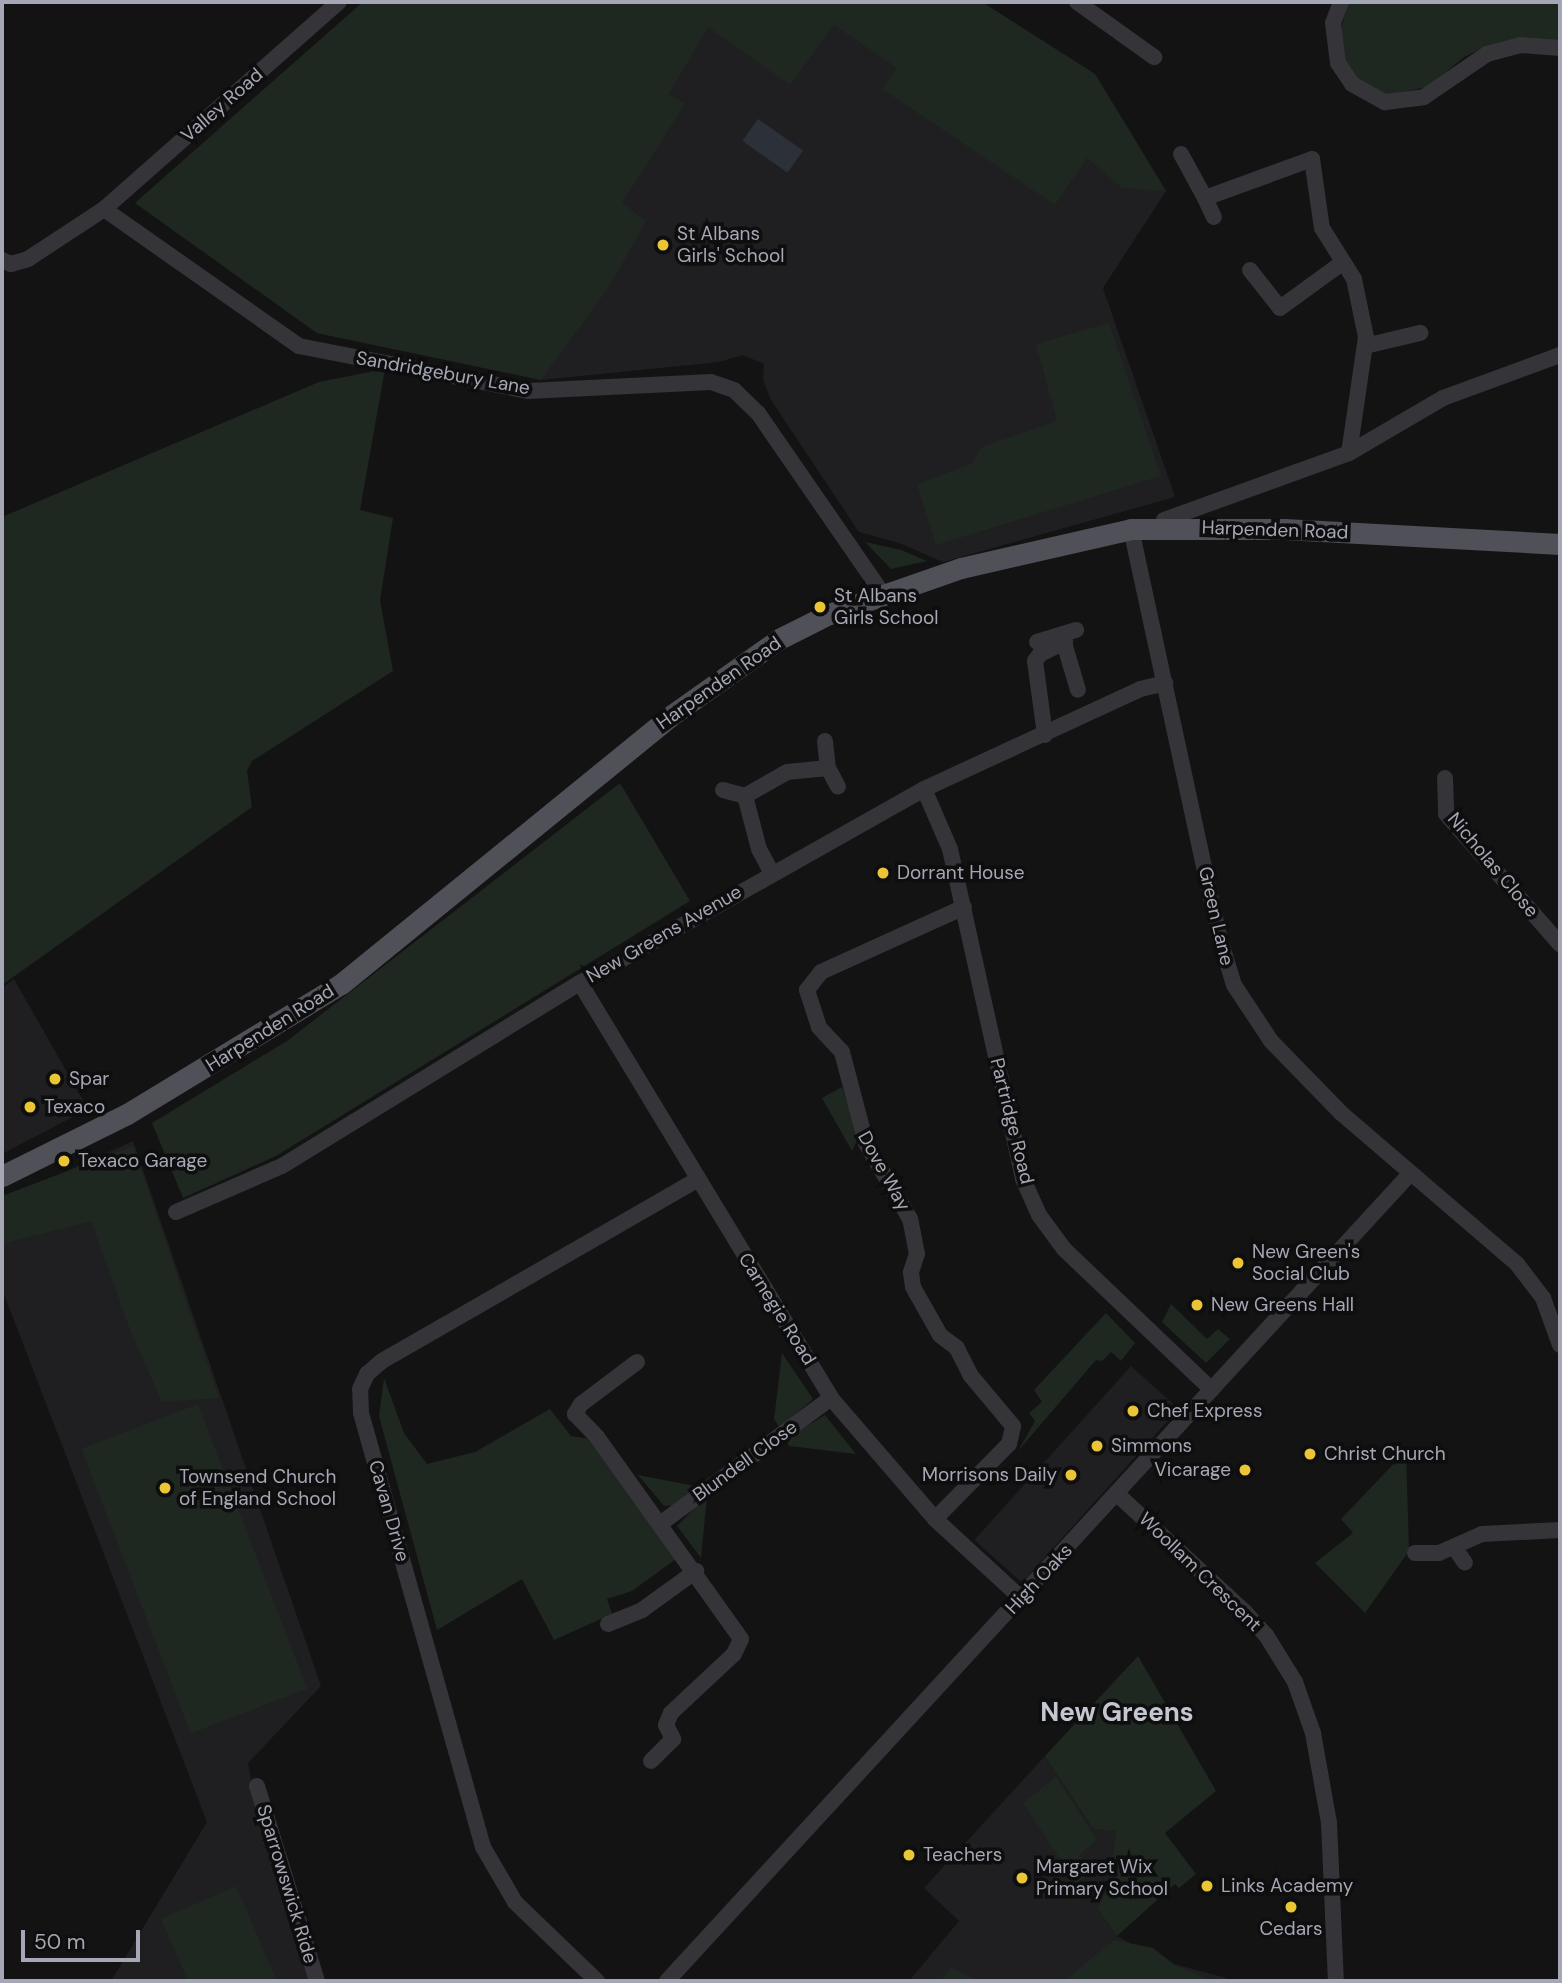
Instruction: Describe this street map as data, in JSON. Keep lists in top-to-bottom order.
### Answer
{
  "streets": {
    "main road": ["Harpenden Road"],
    "street": [
      "Valley Road",
      "Sandridgebury Lane",
      "Nicholas Close",
      "Green Lane",
      "New Greens Avenue",
      "Partridge Road",
      "Dove Way",
      "Carnegie Road",
      "Blundell Close",
      "Cavan Drive",
      "Woollam Crescent",
      "High Oaks",
      "Sparrowswick Ride"
    ]
  },
  "crossings": [
    ["Valley Road", "Sandridgebury Lane"],
    ["Sandridgebury Lane", "Harpenden Road"],
    ["Harpenden Road", "Green Lane"],
    ["Green Lane", "New Greens Avenue"],
    ["Green Lane", "High Oaks"],
    ["New Greens Avenue", "Partridge Road"],
    ["New Greens Avenue", "Carnegie Road"],
    ["Partridge Road", "Dove Way"],
    ["Partridge Road", "High Oaks"],
    ["Dove Way", "Carnegie Road"],
    ["Carnegie Road", "Blundell Close"],
    ["Carnegie Road", "Cavan Drive"],
    ["Carnegie Road", "High Oaks"],
    ["Woollam Crescent", "High Oaks"]
  ],
  "districts": ["New Greens"],
  "places": [
    "St Albans Girls' School",
    "St Albans Girls School",
    "Dorrant House",
    "Spar",
    "Texaco",
    "Texaco Garage",
    "New Green's Social Club",
    "New Greens Hall",
    "Chef Express",
    "Simmons",
    "Christ Church",
    "Vicarage",
    "Morrisons Daily",
    "Townsend Church of England School",
    "Teachers",
    "Margaret Wix Primary School",
    "Links Academy",
    "Cedars"
  ],
  "scale_bar": "50 m"
}
